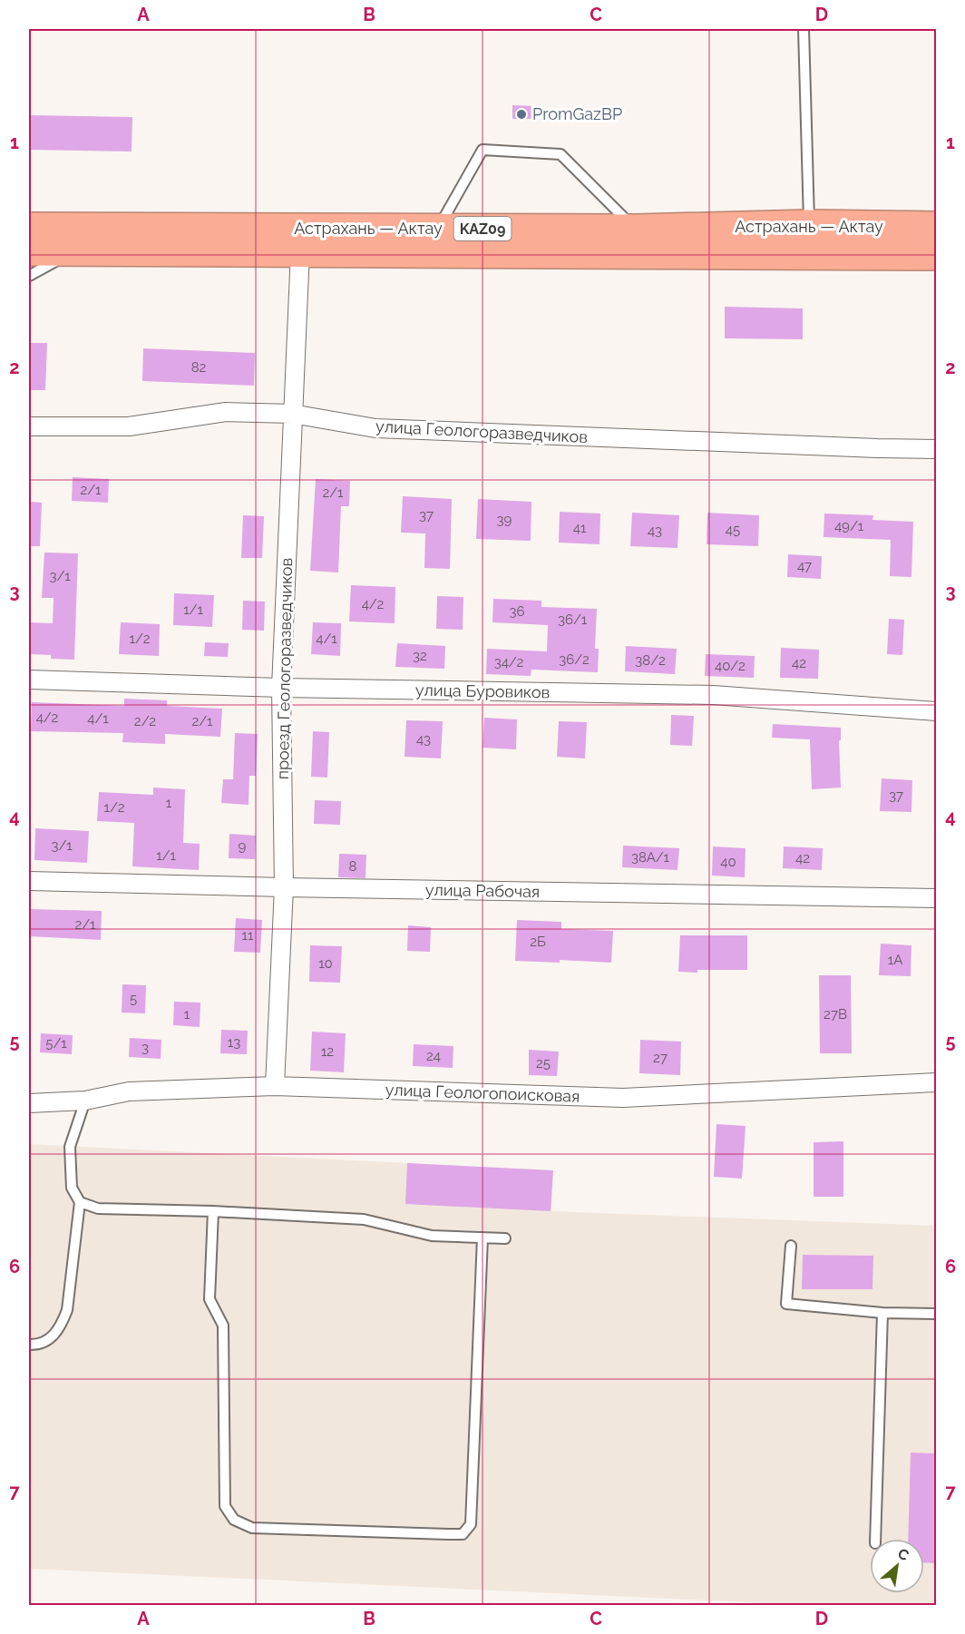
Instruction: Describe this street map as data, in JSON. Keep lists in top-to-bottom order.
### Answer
{
  "streets": {
    "highway": ["Астрахань — Актау", "KAZ09"],
    "street": [
      "улица Геологоразведчиков",
      "проезд Геологоразведчиков",
      "улица Буровиков",
      "улица Рабочая",
      "улица Геологопоисковая"
    ]
  },
  "crossings": [
    ["Астрахань — Актау", "проезд Геологоразведчиков"],
    ["улица Геологоразведчиков", "проезд Геологоразведчиков"],
    ["проезд Геологоразведчиков", "улица Буровиков"],
    ["проезд Геологоразведчиков", "улица Рабочая"],
    ["проезд Геологоразведчиков", "улица Геологопоисковая"]
  ],
  "places": ["PromGazBP"],
  "house_numbers": [
    "82",
    "2/1",
    "2/1",
    "37",
    "39",
    "49/1",
    "41",
    "45",
    "43",
    "47",
    "3/1",
    "4/2",
    "1/1",
    "36",
    "36/1",
    "1/2",
    "4/1",
    "32",
    "36/2",
    "38/2",
    "34/2",
    "42",
    "40/2",
    "4/2",
    "4/1",
    "2/2",
    "2/1",
    "43",
    "37",
    "1",
    "1/2",
    "3/1",
    "9",
    "1/1",
    "38А/1",
    "42",
    "40",
    "8",
    "2/1",
    "11",
    "2Б",
    "1А",
    "10",
    "5",
    "1",
    "27В",
    "13",
    "5/1",
    "3",
    "12",
    "24",
    "27",
    "25"
  ],
  "north": "top right",
  "grid": {
    "columns": [
      "A",
      "B",
      "C",
      "D"
    ],
    "rows": [
      "1",
      "2",
      "3",
      "4",
      "5",
      "6",
      "7"
    ]
  }
}
